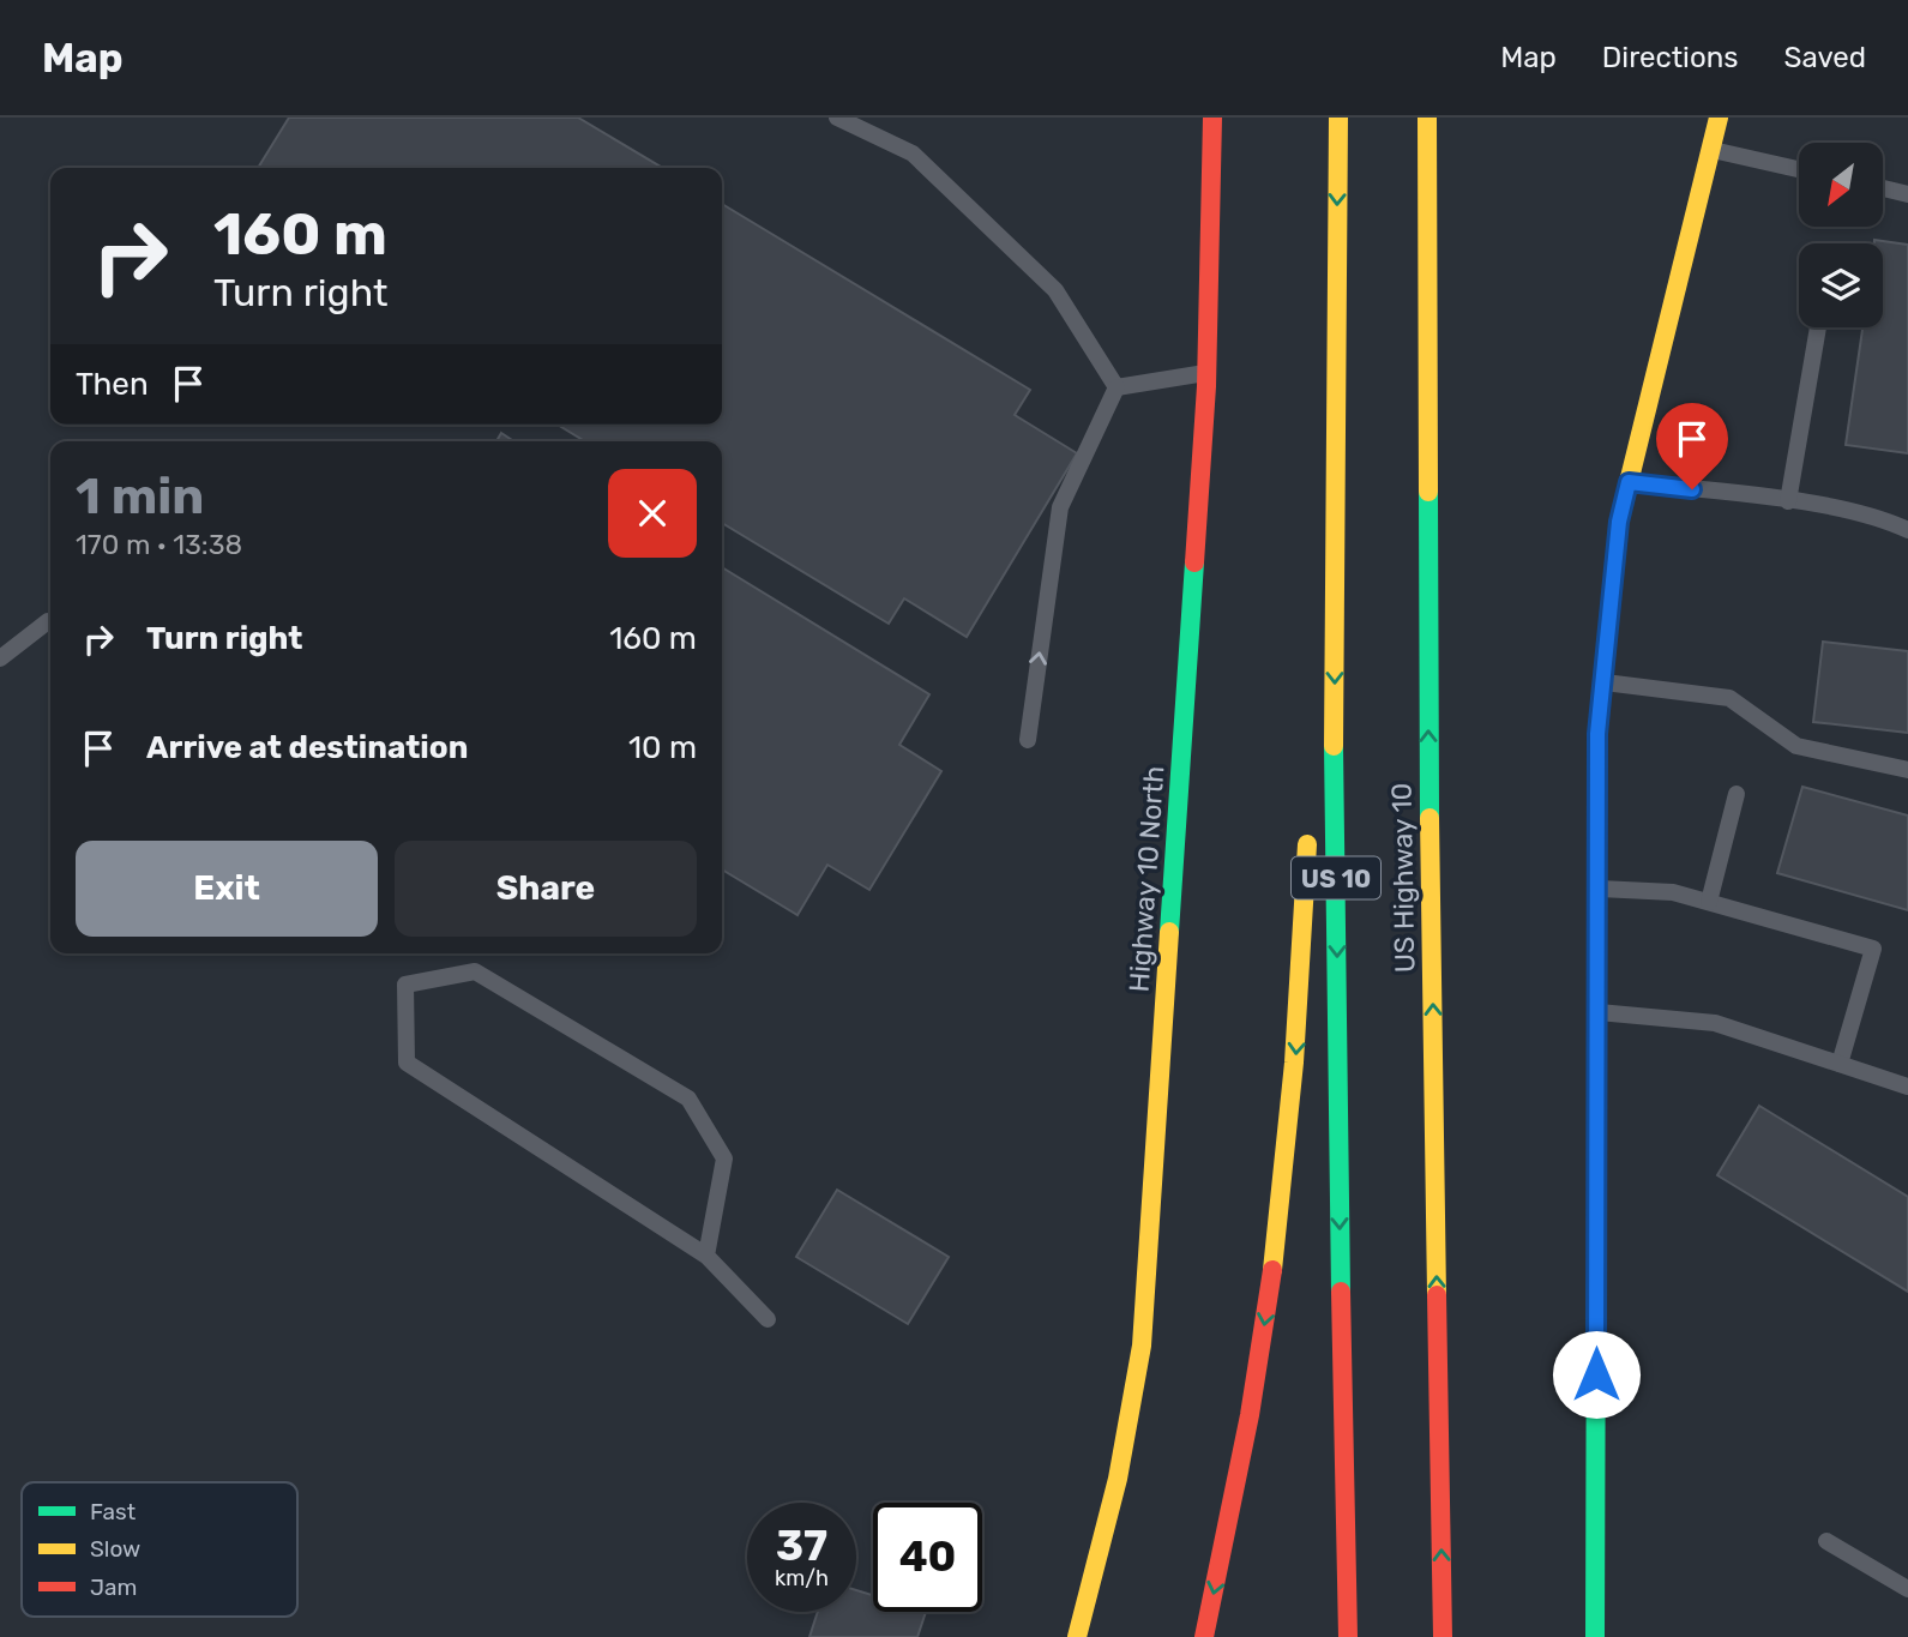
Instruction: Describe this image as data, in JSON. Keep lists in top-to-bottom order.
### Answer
{
  "streets": {
    "main road": ["US 10", "US Highway 10", "Highway 10 North"]
  },
  "legend": ["Fast", "Slow", "Jam"],
  "north": "bottom left",
  "page": {
    "header": "Map",
    "nav": ["Map", "Directions", "Saved"],
    "turn": ["160 m", "Turn right"],
    "then": "Then",
    "heading": ["1 min", "170 m · 13:38"],
    "list": [
      {
        "name": "Turn right",
        "value": "160 m"
      },
      {
        "name": "Arrive at destination",
        "value": "10 m"
      }
    ],
    "buttons": ["Exit", "Share"],
    "speed": "37 km/h",
    "limit": "40"
  }
}
